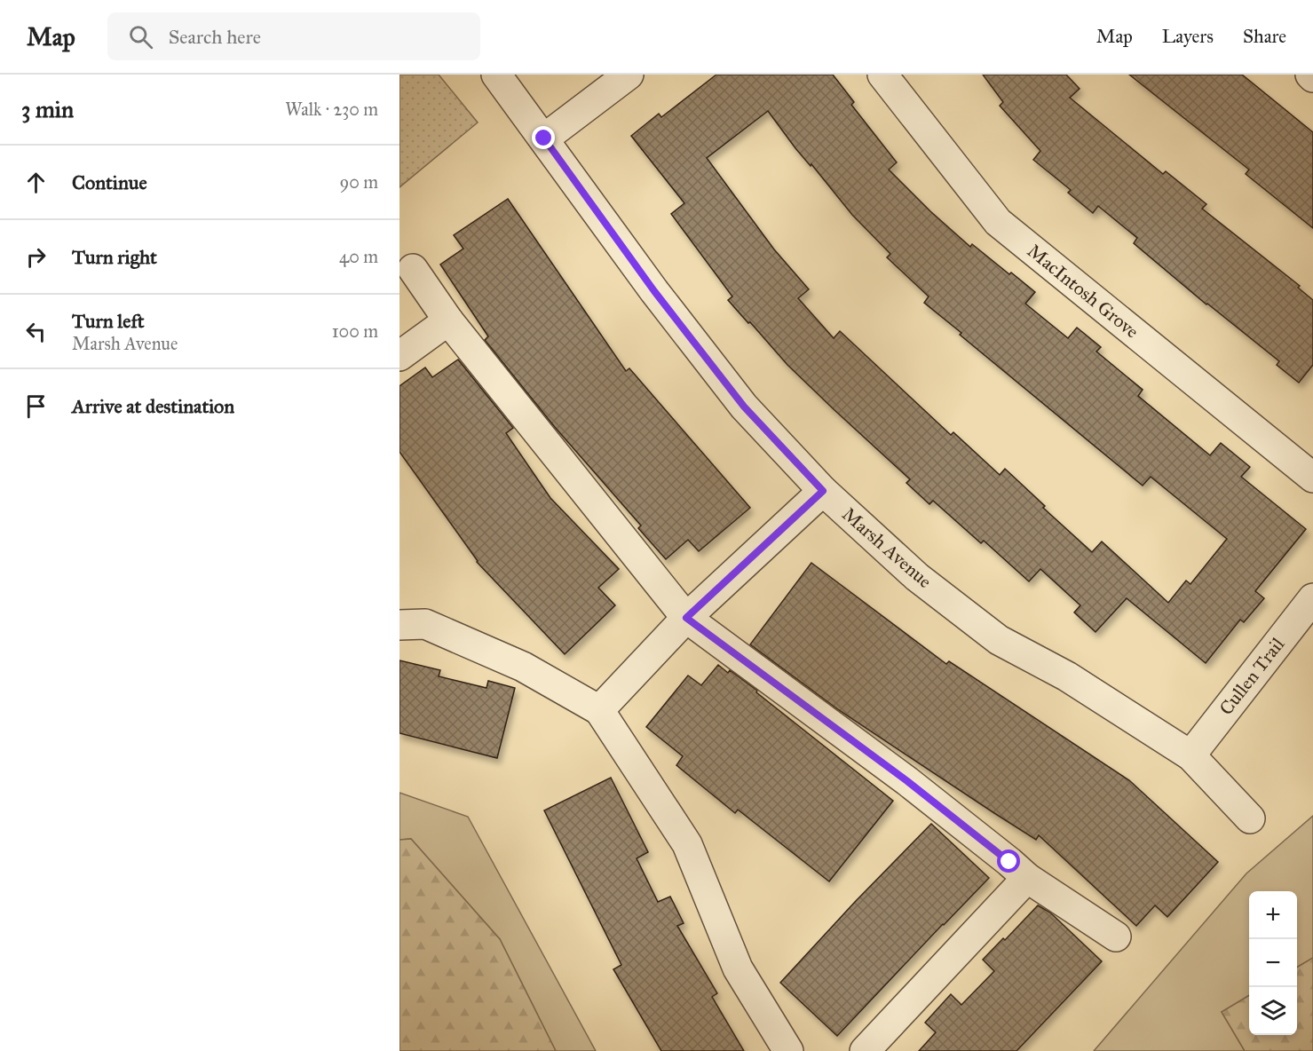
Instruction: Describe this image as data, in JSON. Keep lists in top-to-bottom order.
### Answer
{
  "streets": {
    "street": ["MacIntosh Grove", "Marsh Avenue", "Cullen Trail"]
  },
  "crossings": [
    ["Marsh Avenue", "Cullen Trail"]
  ],
  "page": {
    "header": "Map",
    "search": "Search here",
    "nav": ["Map", "Layers", "Share"],
    "heading": ["3 min", "Walk · 230 m"],
    "list": [
      ["Continue", "90 m"],
      ["Turn right", "40 m"],
      ["Turn left", "Marsh Avenue", "100 m"],
      "Arrive at destination"
    ],
    "map_buttons": ["+", "−"]
  }
}
